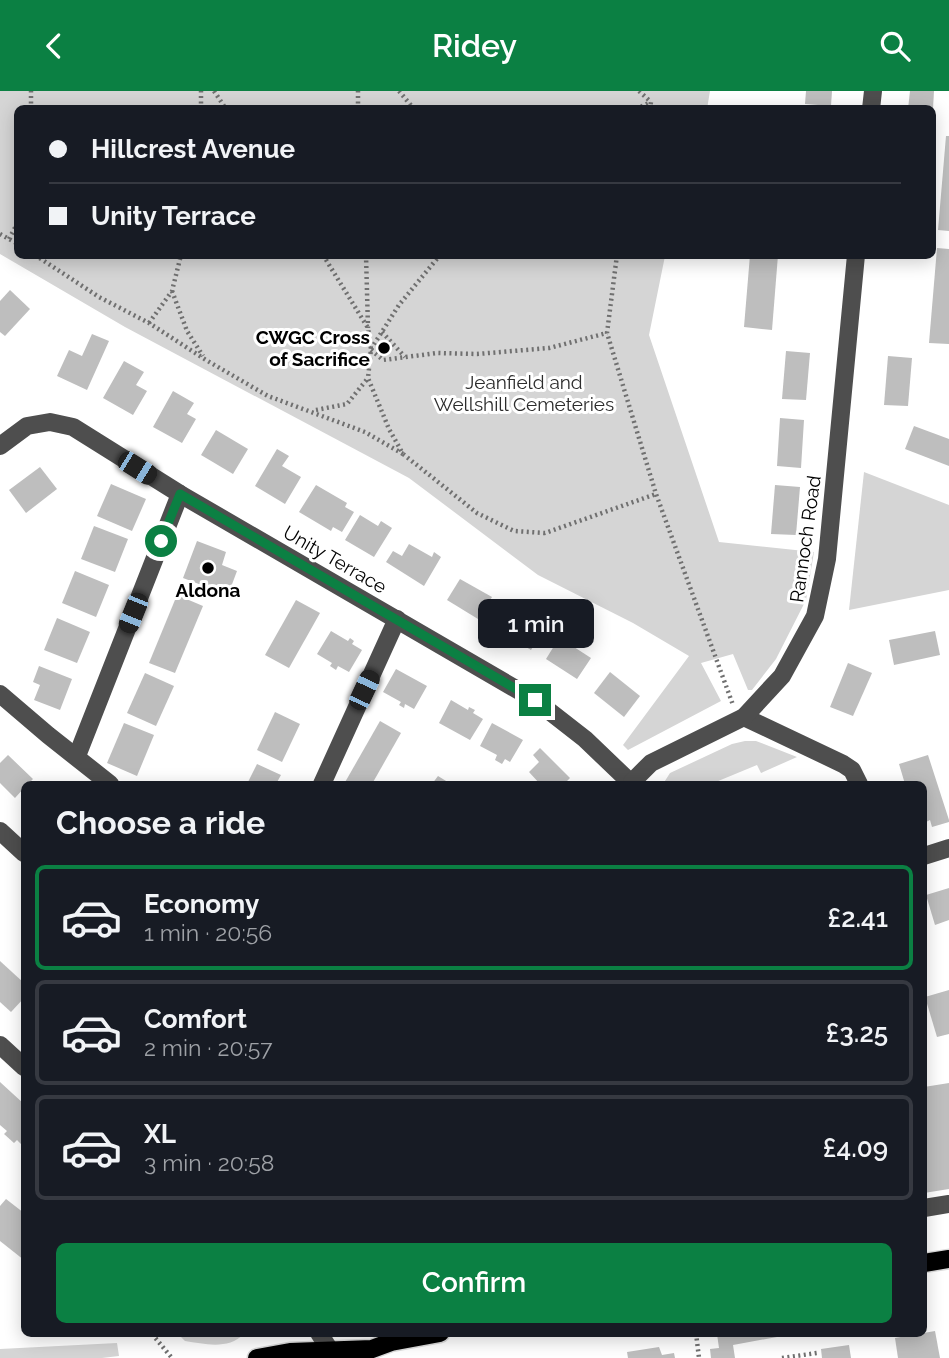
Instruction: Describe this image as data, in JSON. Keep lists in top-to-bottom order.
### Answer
{
  "streets": {
    "street": ["Rannoch Road", "Unity Terrace"]
  },
  "parks": ["Jeanfield and Wellshill Cemeteries"],
  "places": ["CWGC Cross of Sacrifice", "Aldona"],
  "page": {
    "header": "Ridey",
    "banner": ["Hillcrest Avenue", "Unity Terrace"],
    "bubble": "1 min",
    "heading": "Choose a ride",
    "list": [
      {
        "name": "Economy",
        "note": "1 min · 20:56",
        "value": "£2.41"
      },
      {
        "name": "Comfort",
        "note": "2 min · 20:57",
        "value": "£3.25"
      },
      {
        "name": "XL",
        "note": "3 min · 20:58",
        "value": "£4.09"
      }
    ],
    "buttons": "Confirm"
  }
}
